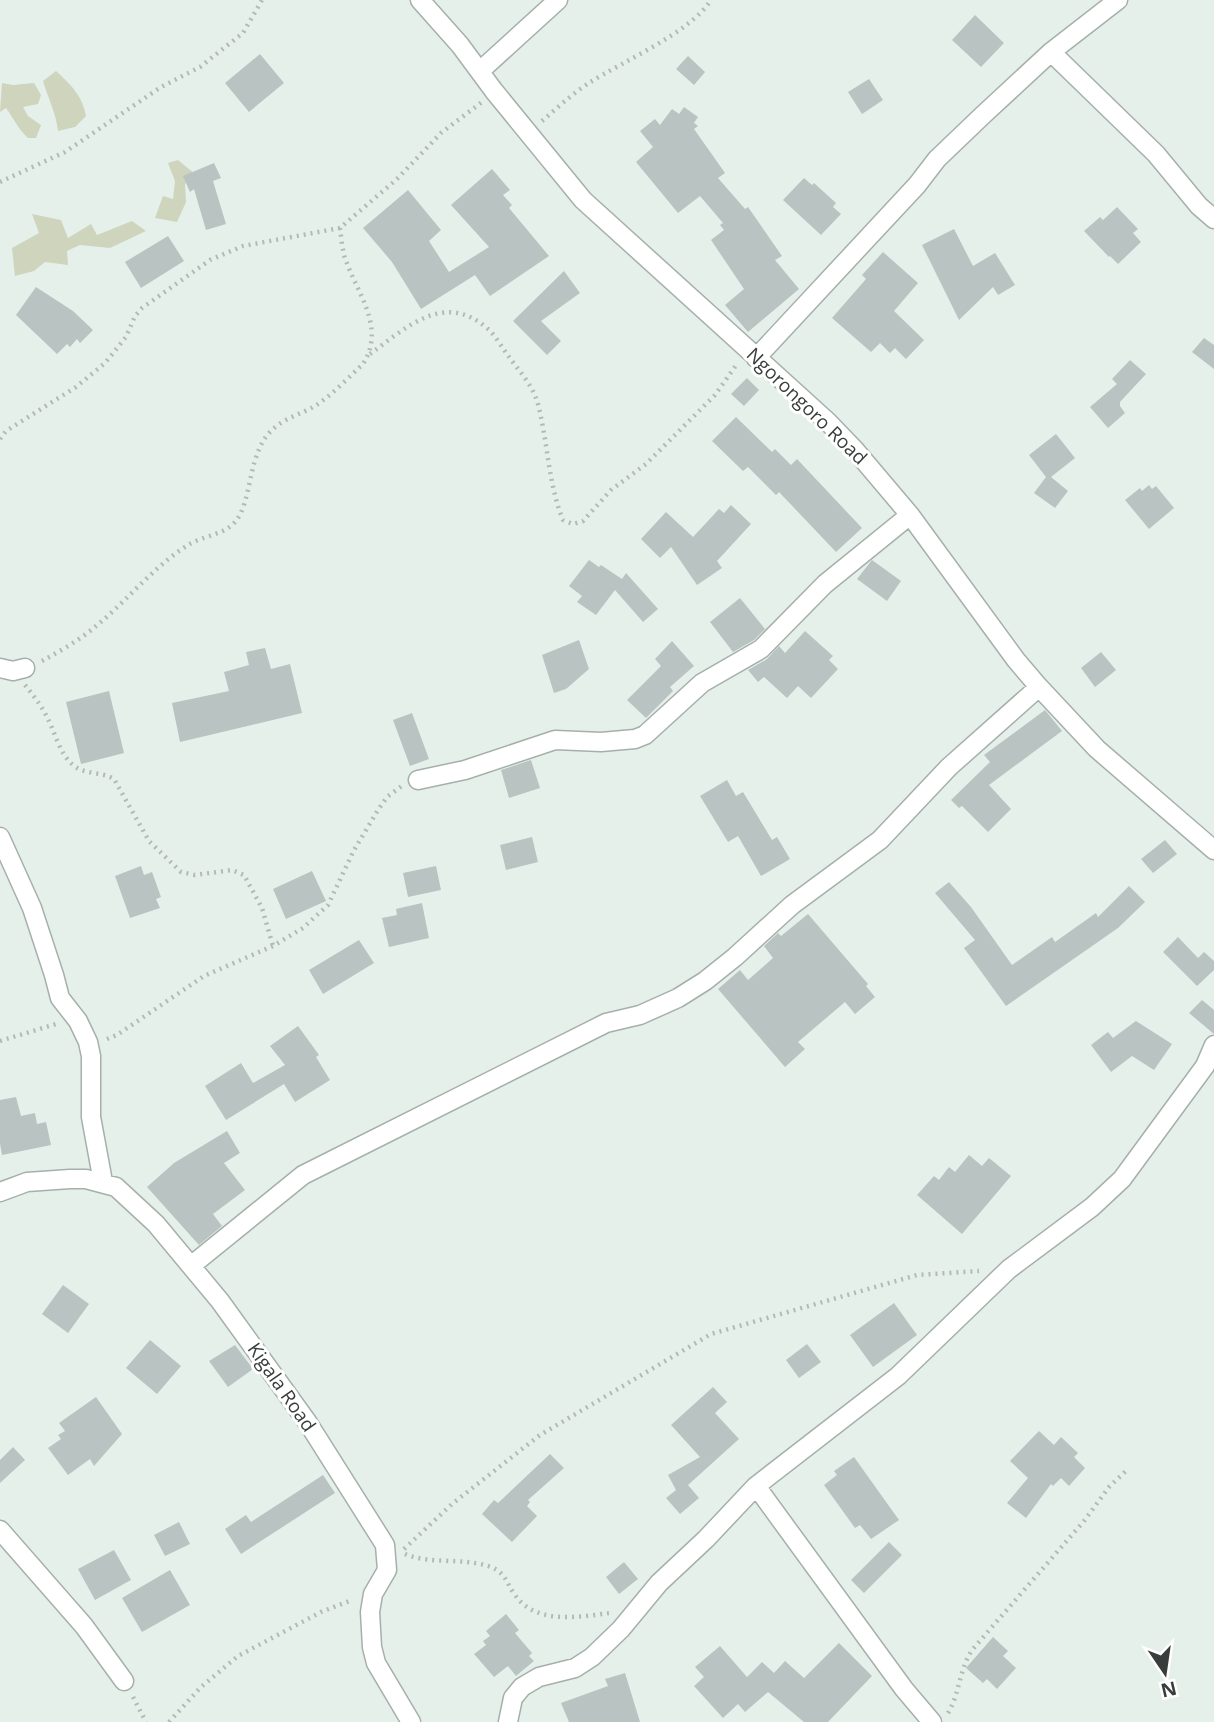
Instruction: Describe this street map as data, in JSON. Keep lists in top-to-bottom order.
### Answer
{
  "streets": {
    "street": ["Ngorongoro Road", "Kigala Road"]
  },
  "north": "bottom"
}
